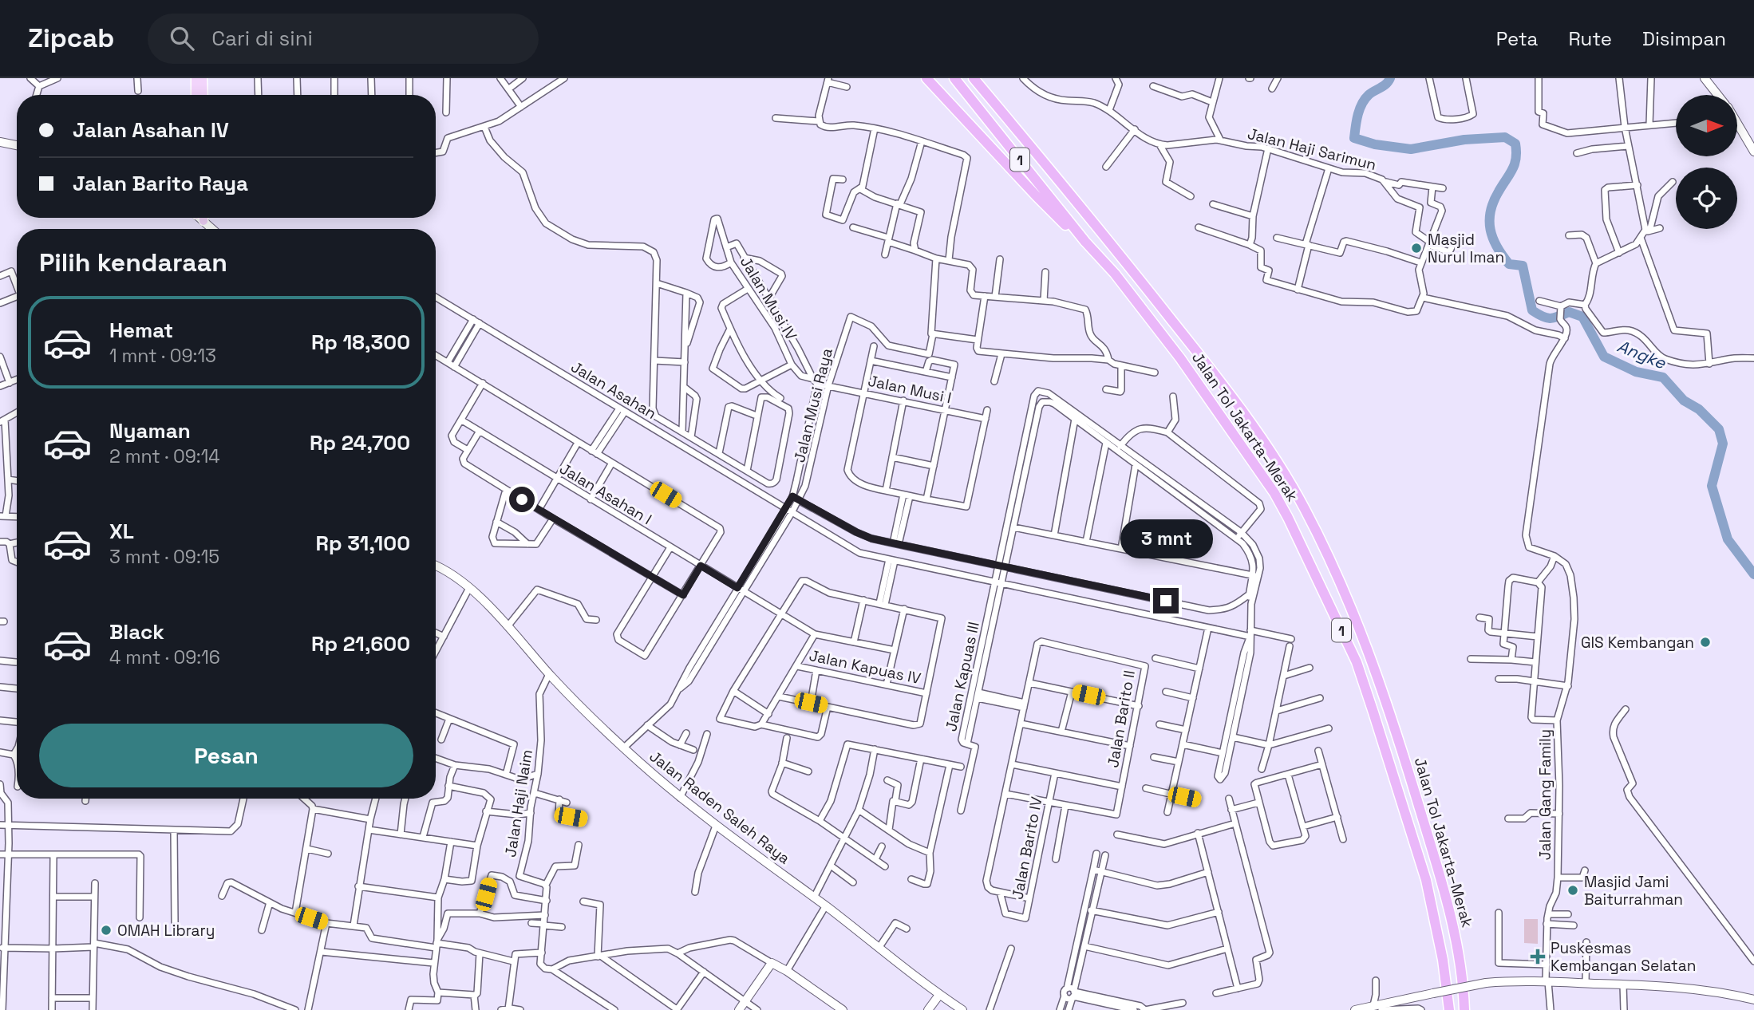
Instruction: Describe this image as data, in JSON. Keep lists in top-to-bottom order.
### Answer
{
  "streets": {
    "highway": ["1", "Jalan Tol Jakarta–Merak"],
    "main road": ["Jalan Raden Saleh Raya"],
    "street": [
      "Jalan Haji Sarimun",
      "Jalan Musi IV",
      "Jalan Musi I",
      "Jalan Asahan",
      "Jalan Musi Raya",
      "Jalan Asahan I",
      "Jalan Kapuas IV",
      "Jalan Kapuas III",
      "Jalan Barito II",
      "Jalan Gang Family",
      "Jalan Haji Naim",
      "Jalan Barito IV"
    ]
  },
  "crossings": [
    ["Jalan Musi IV", "Jalan Musi I"],
    ["Jalan Musi IV", "Jalan Musi Raya"],
    ["Jalan Musi I", "Jalan Musi Raya"],
    ["Jalan Asahan", "Jalan Kapuas III"],
    ["Jalan Haji Naim", "Jalan Raden Saleh Raya"]
  ],
  "water": ["Angke"],
  "places": {
    "other": [
      "Masjid Nurul Iman",
      "GIS Kembangan",
      "Masjid Jami Baiturrahman",
      "OMAH Library"
    ],
    "health": ["Puskesmas Kembangan Selatan"]
  },
  "north": "right",
  "page": {
    "header": "Zipcab",
    "search": "Cari di sini",
    "nav": ["Peta", "Rute", "Disimpan"],
    "banner": ["Jalan Asahan IV", "Jalan Barito Raya"],
    "heading": "Pilih kendaraan",
    "list": [
      {
        "name": "Hemat",
        "note": "1 mnt · 09:13",
        "value": "Rp 18,300"
      },
      {
        "name": "Nyaman",
        "note": "2 mnt · 09:14",
        "value": "Rp 24,700"
      },
      {
        "name": "XL",
        "note": "3 mnt · 09:15",
        "value": "Rp 31,100"
      },
      {
        "name": "Black",
        "note": "4 mnt · 09:16",
        "value": "Rp 21,600"
      }
    ],
    "bubble": "3 mnt",
    "buttons": "Pesan"
  }
}
